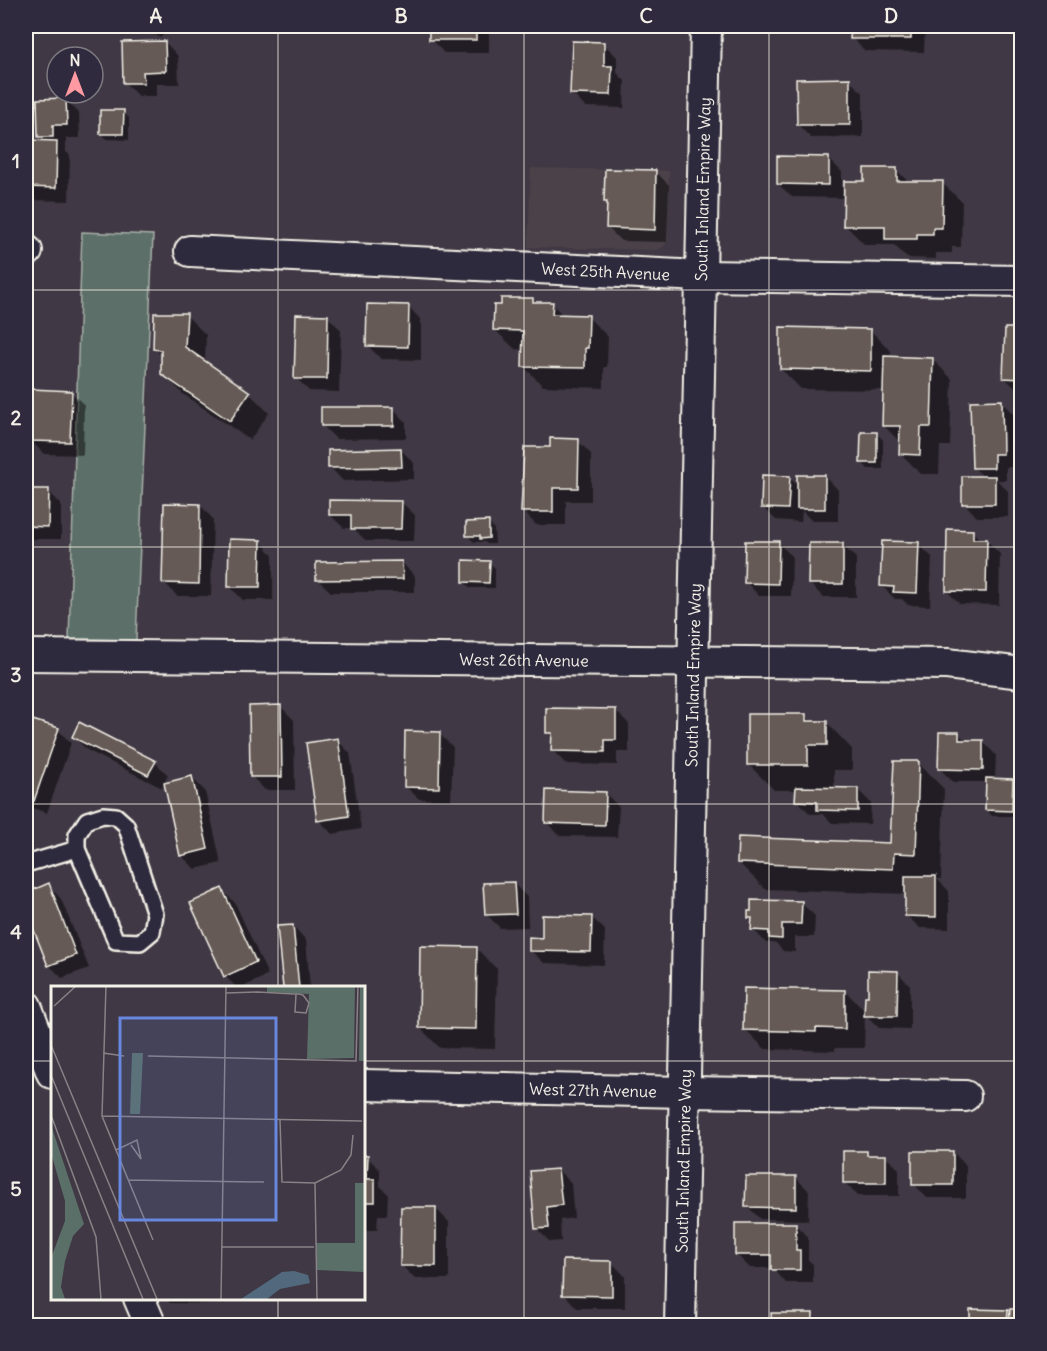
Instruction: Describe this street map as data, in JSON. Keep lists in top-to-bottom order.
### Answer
{
  "streets": {
    "street": [
      "South Inland Empire Way",
      "West 25th Avenue",
      "West 26th Avenue",
      "West 27th Avenue"
    ]
  },
  "crossings": [
    ["South Inland Empire Way", "West 25th Avenue"],
    ["South Inland Empire Way", "West 26th Avenue"],
    ["South Inland Empire Way", "West 27th Avenue"]
  ],
  "north": "top",
  "grid": {
    "columns": [
      "A",
      "B",
      "C",
      "D"
    ],
    "rows": [
      "1",
      "2",
      "3",
      "4",
      "5"
    ]
  }
}
